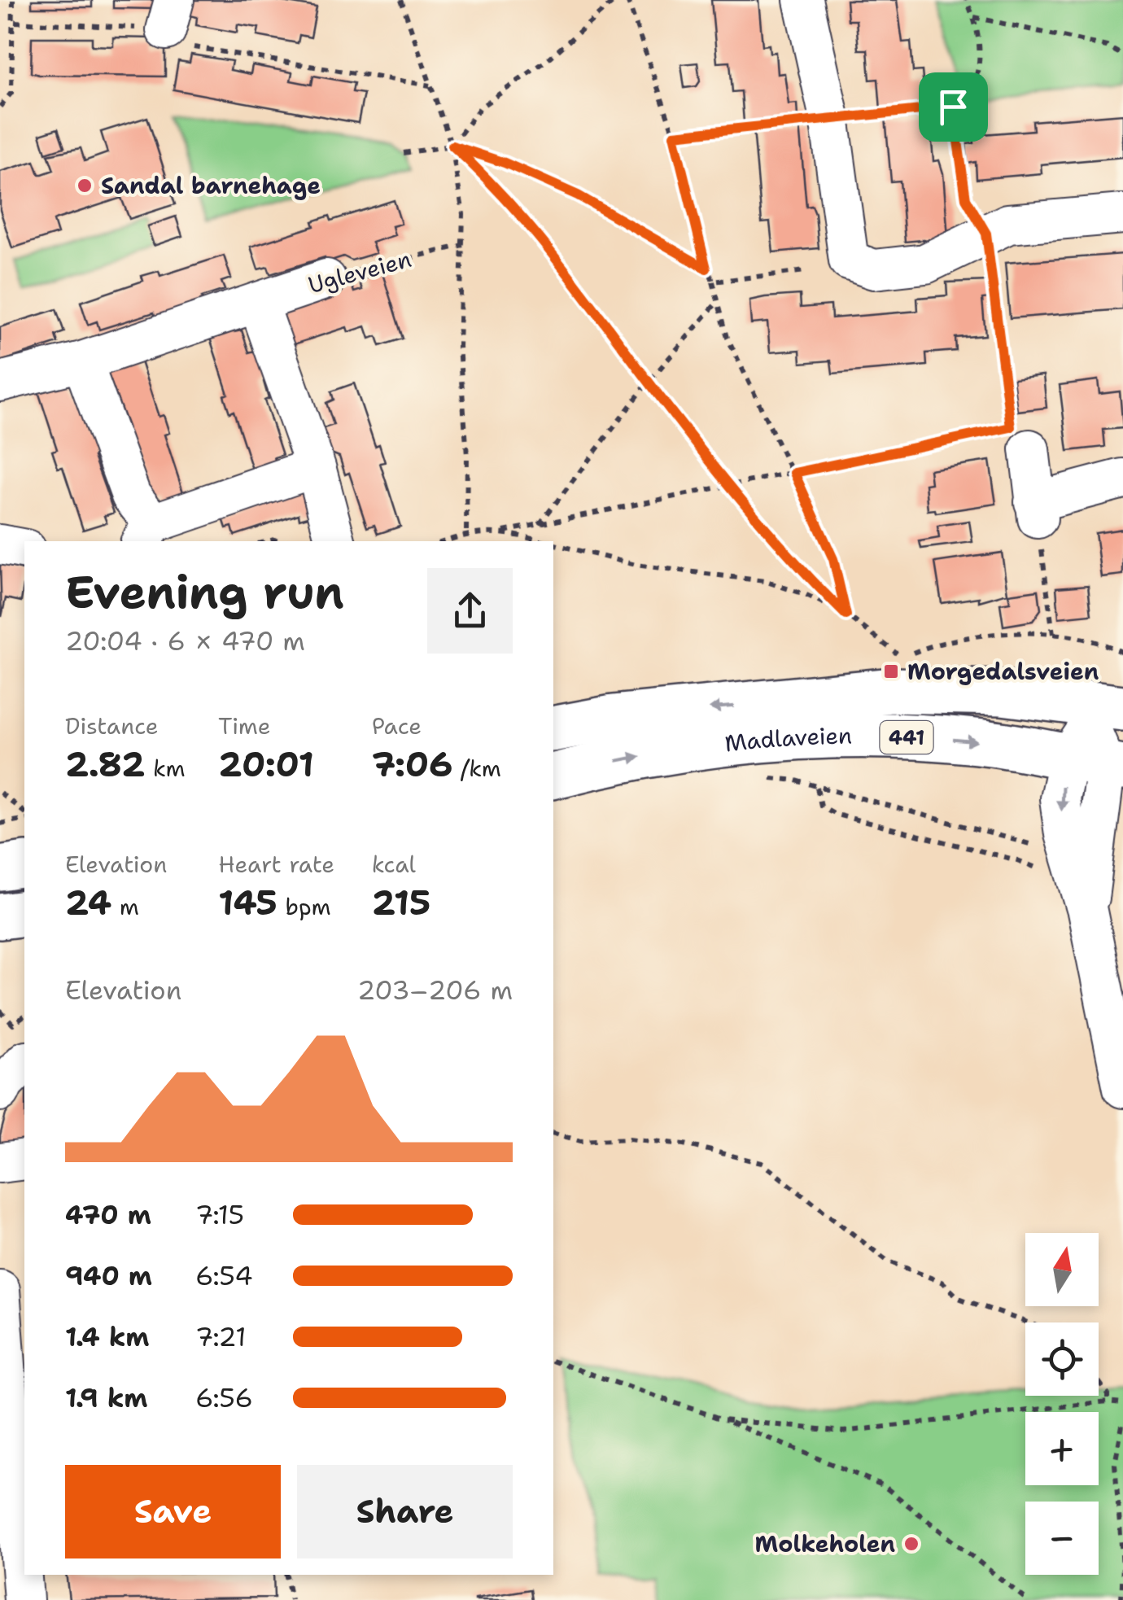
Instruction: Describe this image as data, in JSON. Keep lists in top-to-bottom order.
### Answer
{
  "streets": {
    "main road": ["441", "Madlaveien"],
    "street": ["Ugleveien"]
  },
  "places": {
    "other": ["Sandal barnehage", "Molkeholen"],
    "transit": ["Morgedalsveien"]
  },
  "north": "top",
  "page": {
    "heading": ["Evening run", "20:04 · 6 × 470 m"],
    "stats": [
      ["Distance", "2.82 km"],
      ["Time", "20:01"],
      ["Pace", "7:06 /km"],
      ["Elevation", "24 m"],
      ["Heart rate", "145 bpm"],
      ["kcal", "215"]
    ],
    "chart": ["Elevation", "203–206 m"],
    "list": [
      {
        "name": "470 m",
        "note": "7:15"
      },
      {
        "name": "940 m",
        "note": "6:54"
      },
      {
        "name": "1.4 km",
        "note": "7:21"
      },
      {
        "name": "1.9 km",
        "note": "6:56"
      }
    ],
    "map_buttons": ["+", "−"],
    "buttons": ["Save", "Share"]
  }
}
